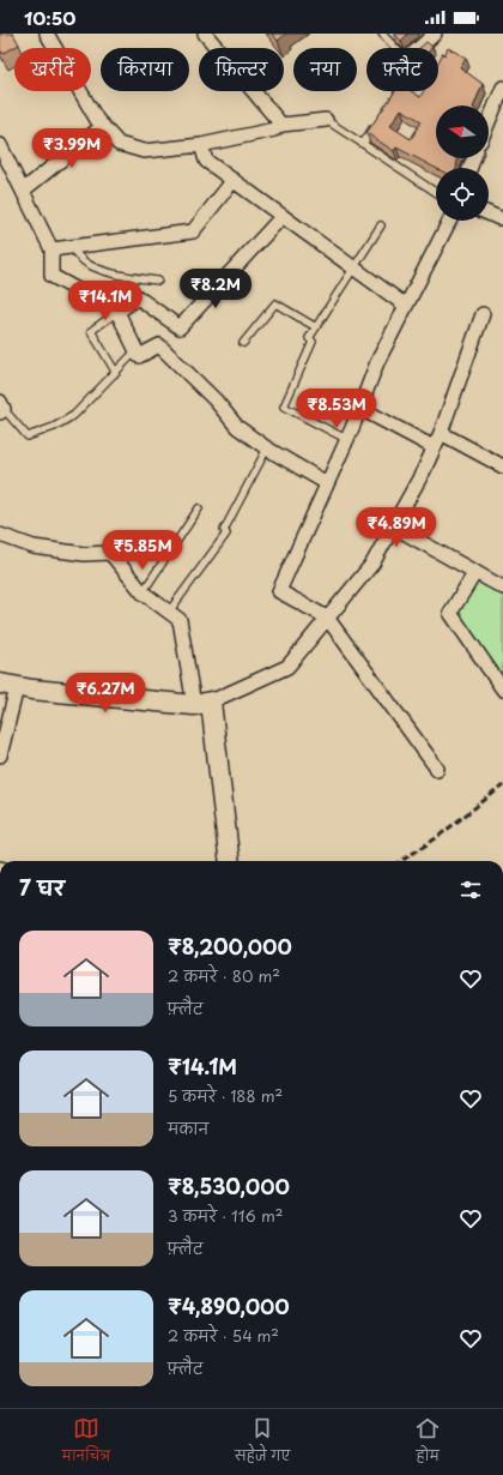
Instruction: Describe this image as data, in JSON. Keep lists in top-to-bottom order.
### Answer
{
  "north": "left",
  "page": {
    "status": "10:50",
    "chip": [
      "खरीदें",
      "किराया",
      "फ़िल्टर",
      "नया",
      "फ़्लैट"
    ],
    "price": [
      "₹3.99M",
      "₹8.2M",
      "₹14.1M",
      "₹8.53M",
      "₹4.89M",
      "₹5.85M",
      "₹6.27M"
    ],
    "heading": "7 घर",
    "list": [
      {
        "name": "₹8,200,000",
        "note": "2 कमरे · 80 m² · फ़्लैट"
      },
      {
        "name": "₹14.1M",
        "note": "5 कमरे · 188 m² · मकान"
      },
      {
        "name": "₹8,530,000",
        "note": "3 कमरे · 116 m² · फ़्लैट"
      },
      {
        "name": "₹4,890,000",
        "note": "2 कमरे · 54 m² · फ़्लैट"
      }
    ],
    "tabs": ["मानचित्र", "सहेजे गए", "होम"]
  }
}
